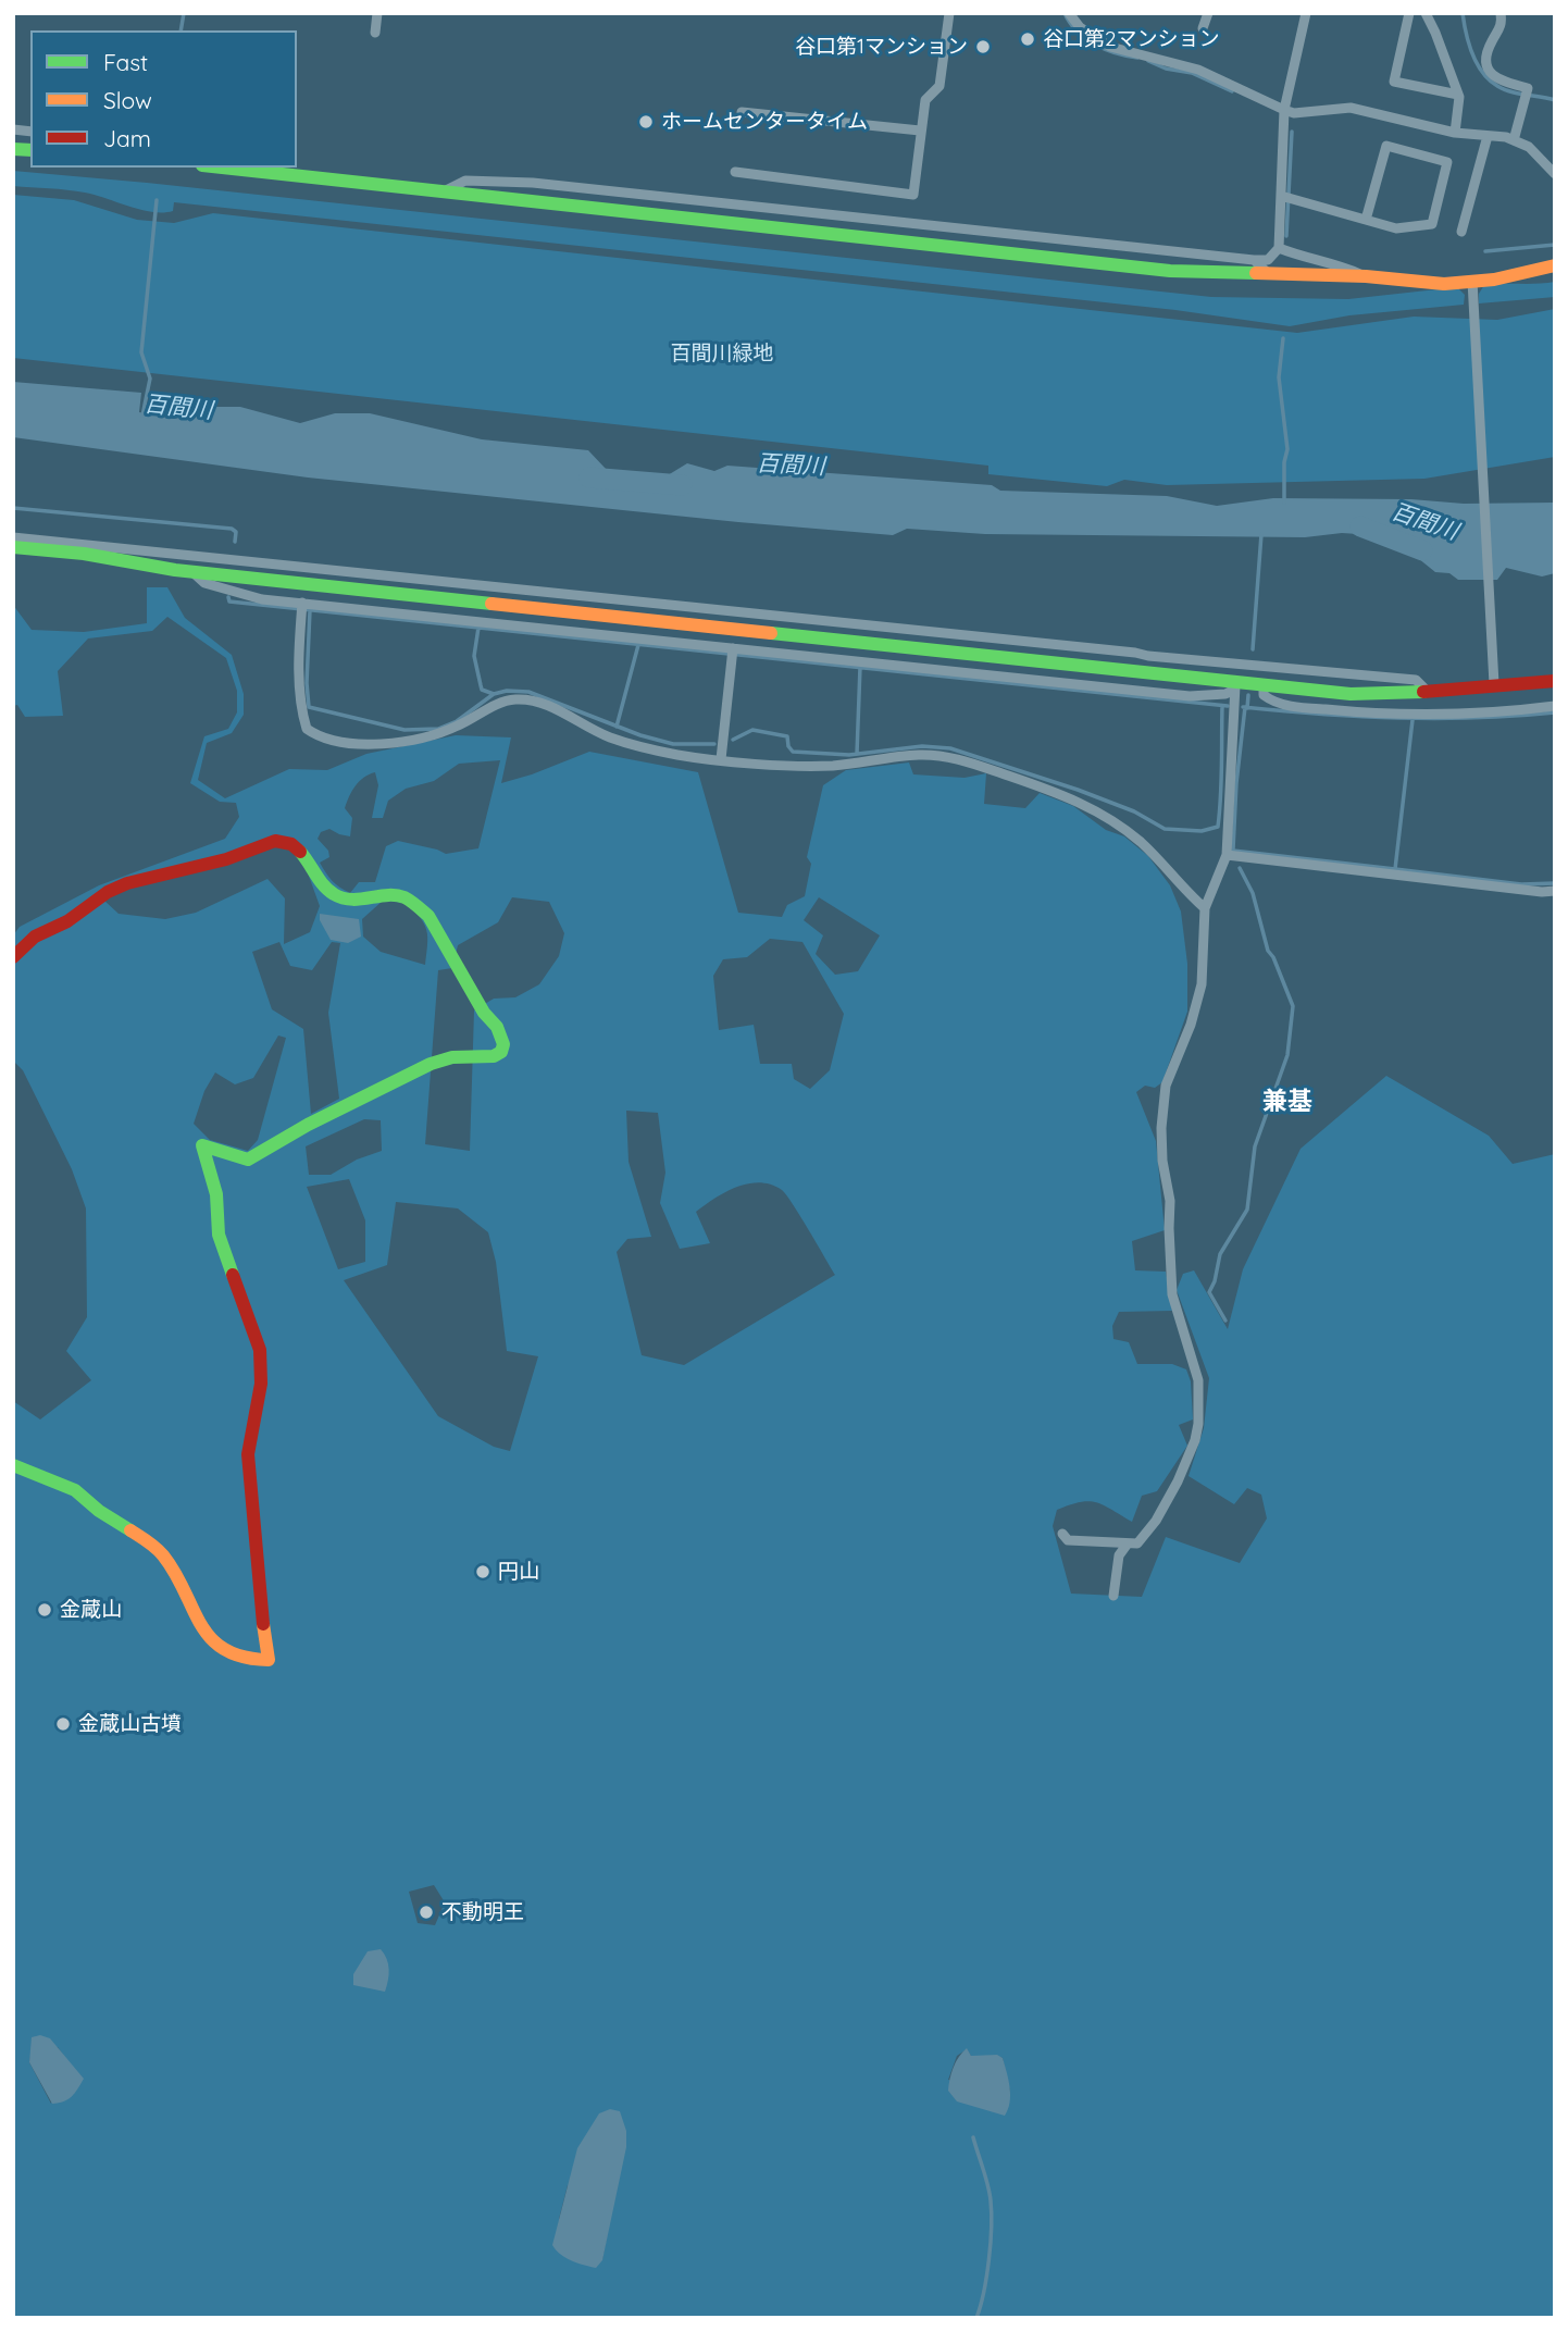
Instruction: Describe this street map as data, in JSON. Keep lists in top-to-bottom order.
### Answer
{
  "districts": ["兼基"],
  "water": ["百間川"],
  "parks": ["百間川緑地"],
  "places": [
    "谷口第2マンション",
    "谷口第1マンション",
    "ホームセンタータイム",
    "円山",
    "金蔵山",
    "金蔵山古墳",
    "不動明王"
  ],
  "legend": ["Fast", "Slow", "Jam"]
}
